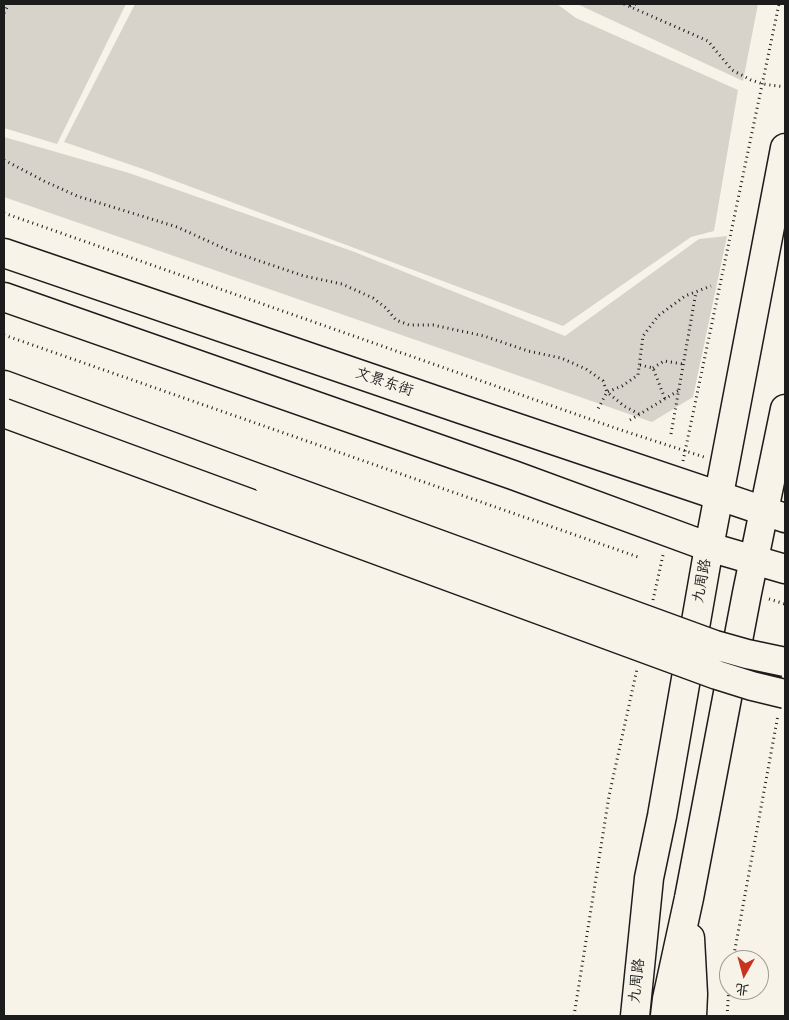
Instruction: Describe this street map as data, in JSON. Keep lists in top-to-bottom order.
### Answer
{
  "streets": {
    "main road": ["文景东街", "九周路"]
  },
  "crossings": [
    ["文景东街", "九周路"]
  ],
  "north": "bottom"
}
